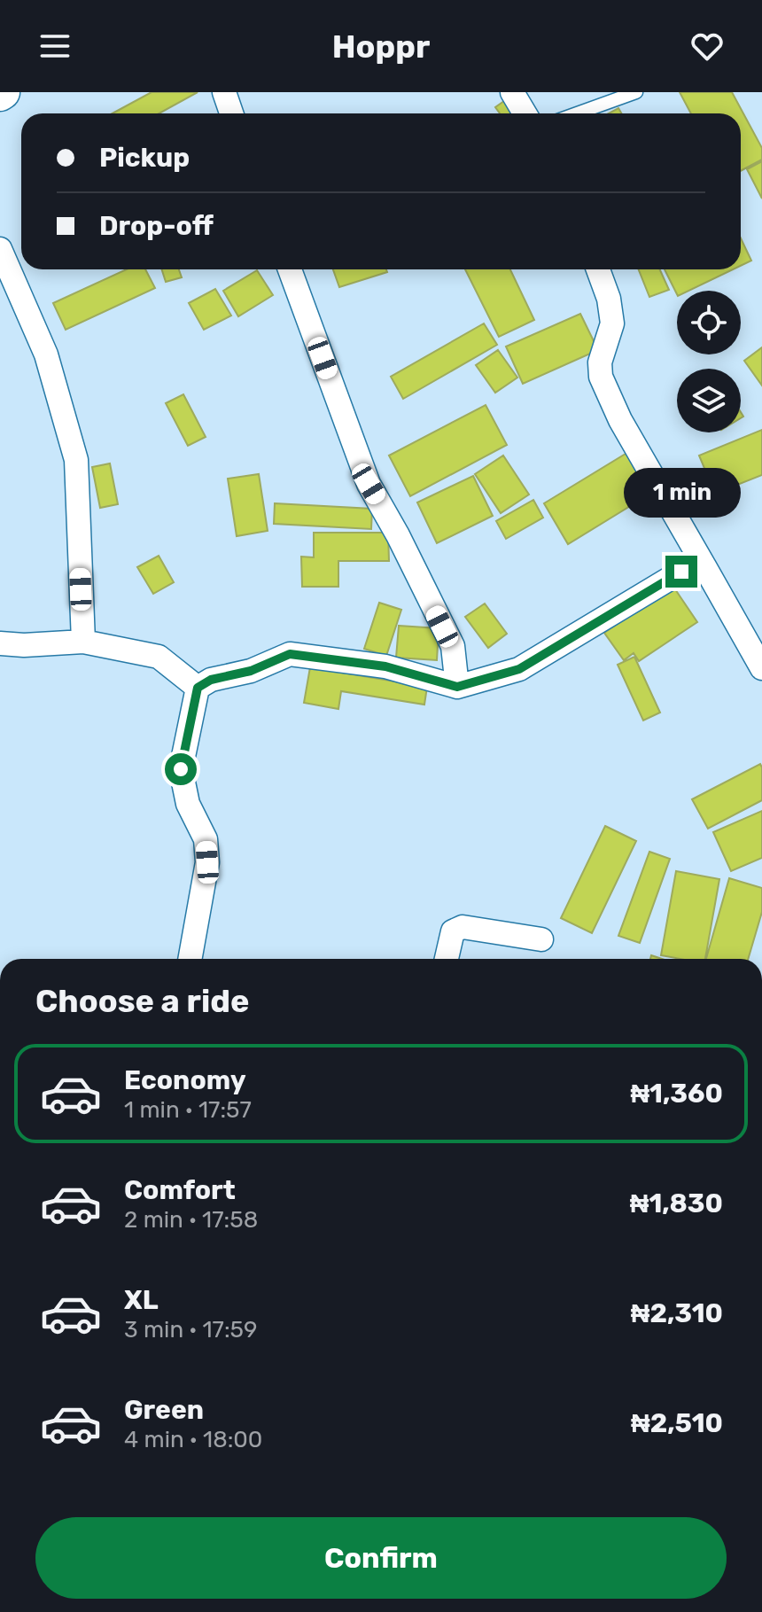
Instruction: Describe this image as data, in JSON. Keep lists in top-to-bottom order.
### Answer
{
  "page": {
    "header": "Hoppr",
    "banner": ["Pickup", "Drop-off"],
    "bubble": "1 min",
    "heading": "Choose a ride",
    "list": [
      {
        "name": "Economy",
        "note": "1 min · 17:57",
        "value": "₦1,360"
      },
      {
        "name": "Comfort",
        "note": "2 min · 17:58",
        "value": "₦1,830"
      },
      {
        "name": "XL",
        "note": "3 min · 17:59",
        "value": "₦2,310"
      },
      {
        "name": "Green",
        "note": "4 min · 18:00",
        "value": "₦2,510"
      }
    ],
    "buttons": "Confirm"
  }
}
